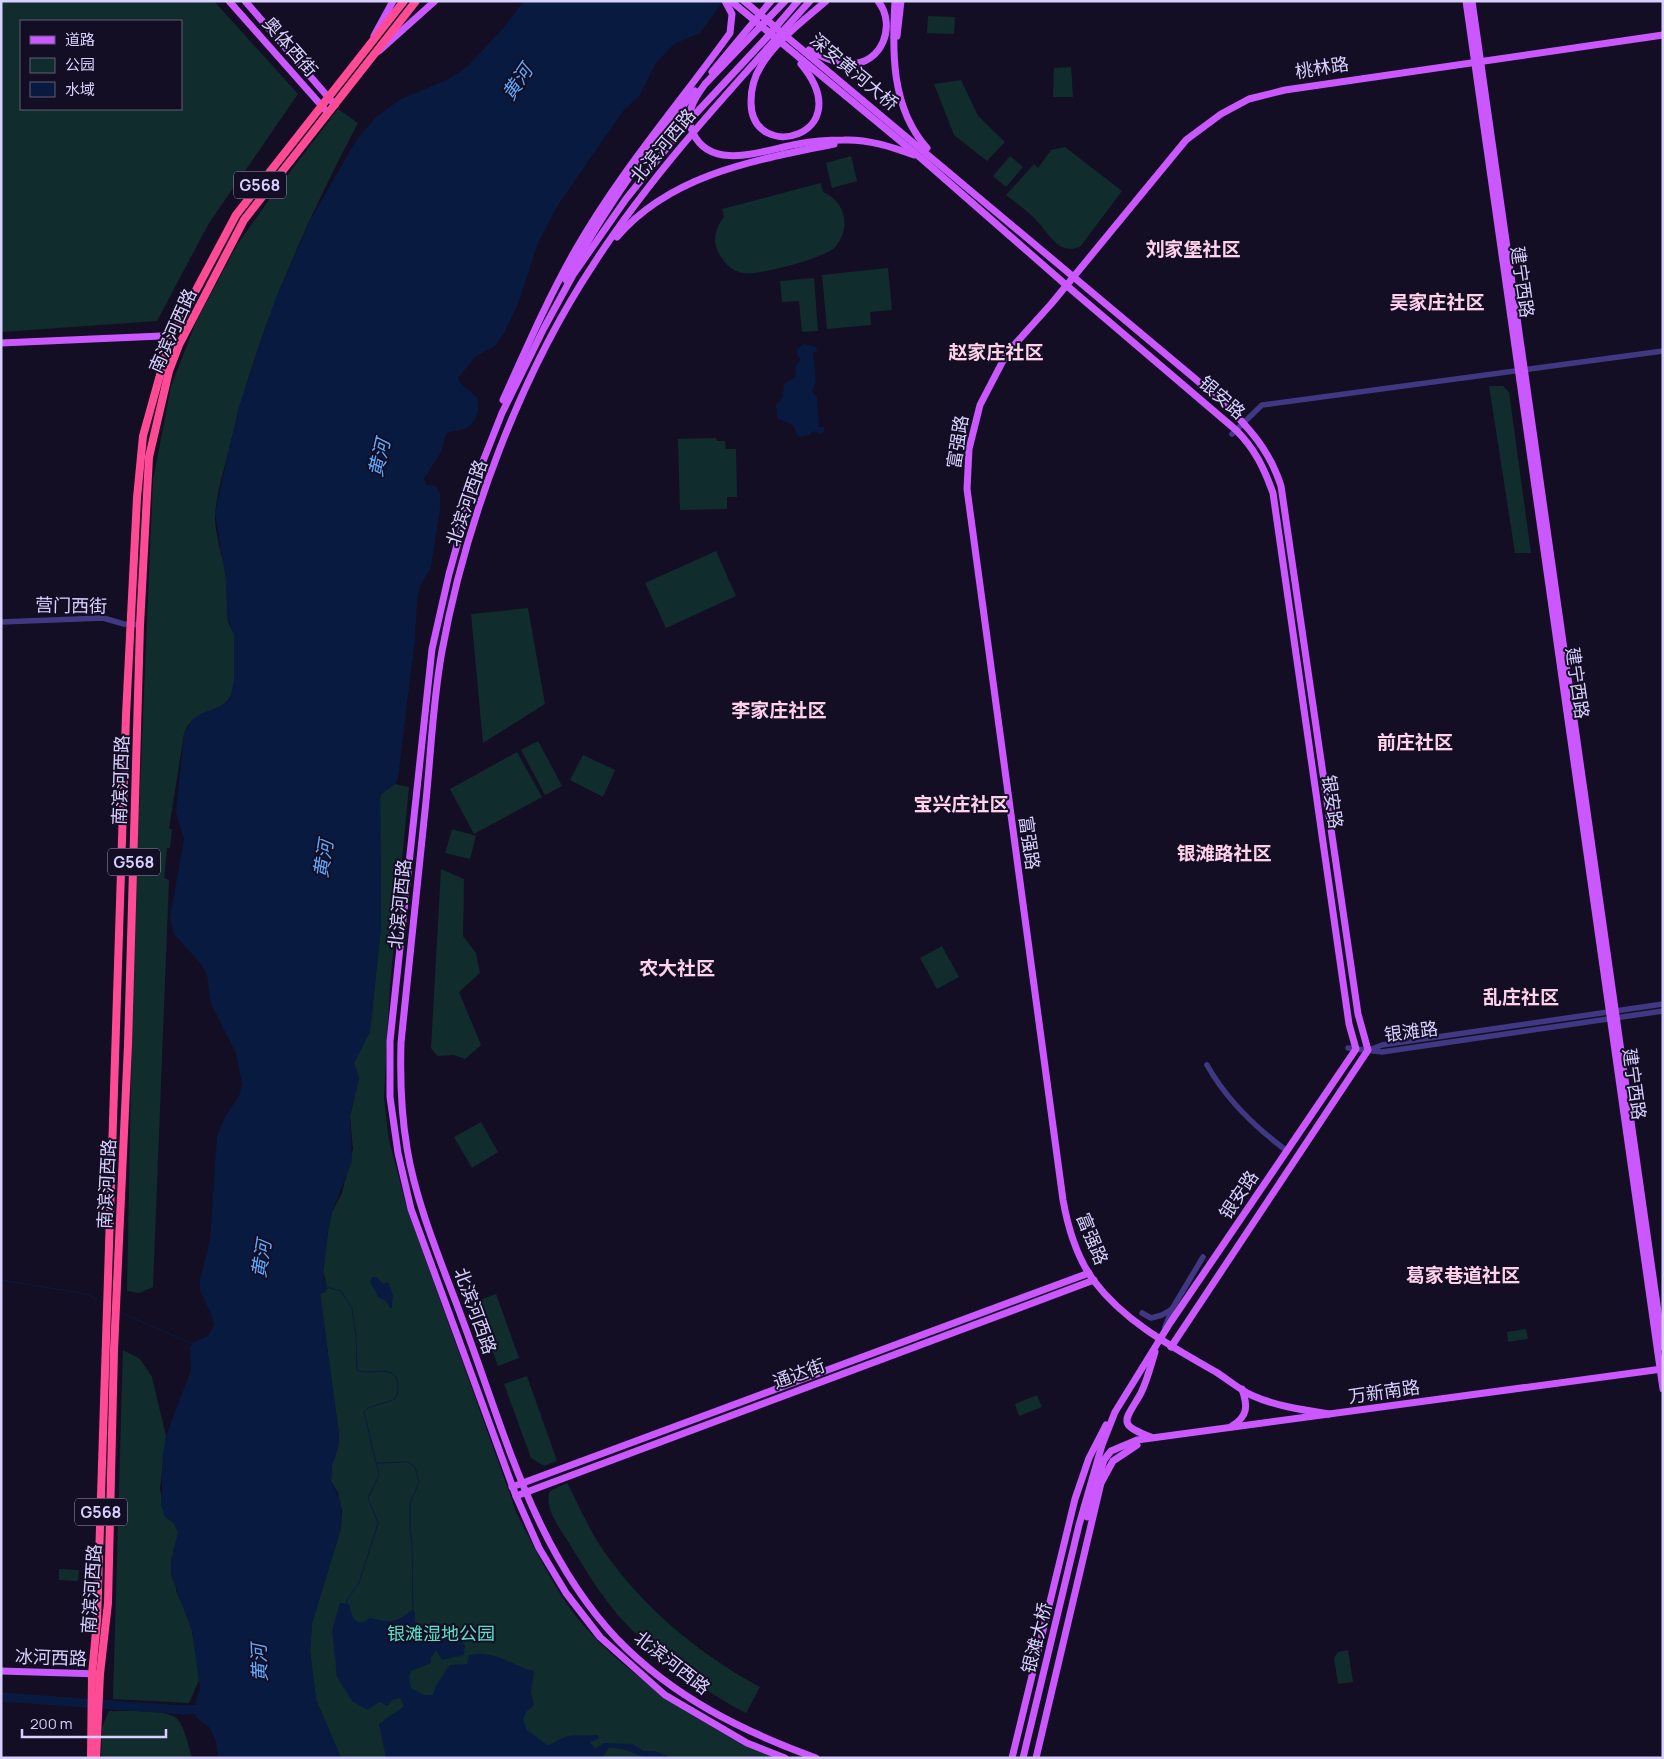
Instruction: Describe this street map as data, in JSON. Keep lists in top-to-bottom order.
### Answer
{
  "streets": {
    "highway": ["G568", "南滨河西路"],
    "main road": [
      "奥体西街",
      "桃林路",
      "深安黄河大桥",
      "北滨河西路",
      "建宁西路",
      "银安路",
      "富强路",
      "通达街",
      "万新南路",
      "银滩大桥",
      "冰河西路"
    ],
    "street": ["营门西街", "银滩路"]
  },
  "crossings": [
    ["奥体西街", "南滨河西路"],
    ["桃林路", "建宁西路"],
    ["桃林路", "银安路"],
    ["桃林路", "富强路"],
    ["深安黄河大桥", "银安路"],
    ["北滨河西路", "通达街"],
    ["建宁西路", "银滩路"],
    ["建宁西路", "万新南路"],
    ["南滨河西路", "营门西街"],
    ["南滨河西路", "冰河西路"],
    ["银安路", "富强路"],
    ["银安路", "银滩路"],
    ["银安路", "万新南路"],
    ["银安路", "银滩大桥"],
    ["富强路", "通达街"],
    ["万新南路", "银滩大桥"]
  ],
  "districts": [
    "刘家堡社区",
    "吴家庄社区",
    "赵家庄社区",
    "李家庄社区",
    "前庄社区",
    "宝兴庄社区",
    "银滩路社区",
    "农大社区",
    "乱庄社区",
    "葛家巷道社区"
  ],
  "water": ["黄河"],
  "parks": ["银滩湿地公园"],
  "legend": ["道路", "公园", "水域"],
  "scale_bar": "200 m"
}
